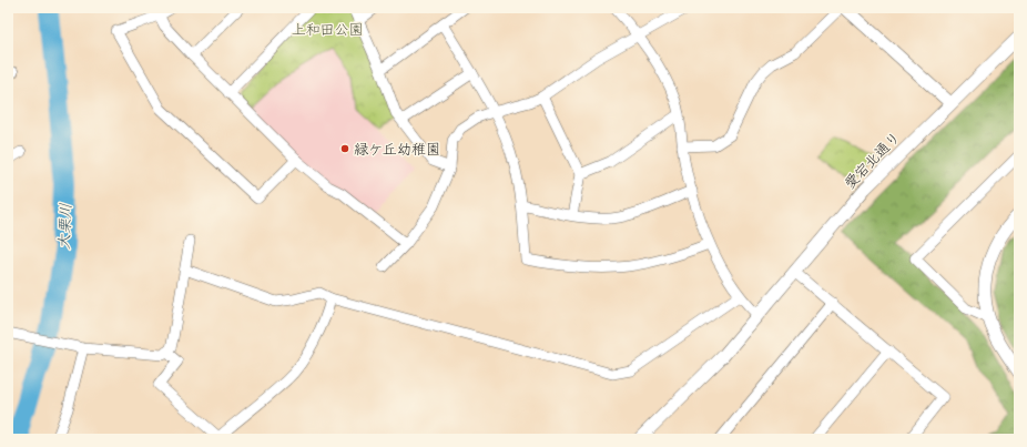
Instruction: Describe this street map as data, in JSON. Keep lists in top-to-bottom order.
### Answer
{
  "streets": {
    "street": ["愛宕北通り"]
  },
  "water": ["大栗川"],
  "parks": ["上和田公園"],
  "places": ["緑ケ丘幼稚園"]
}
